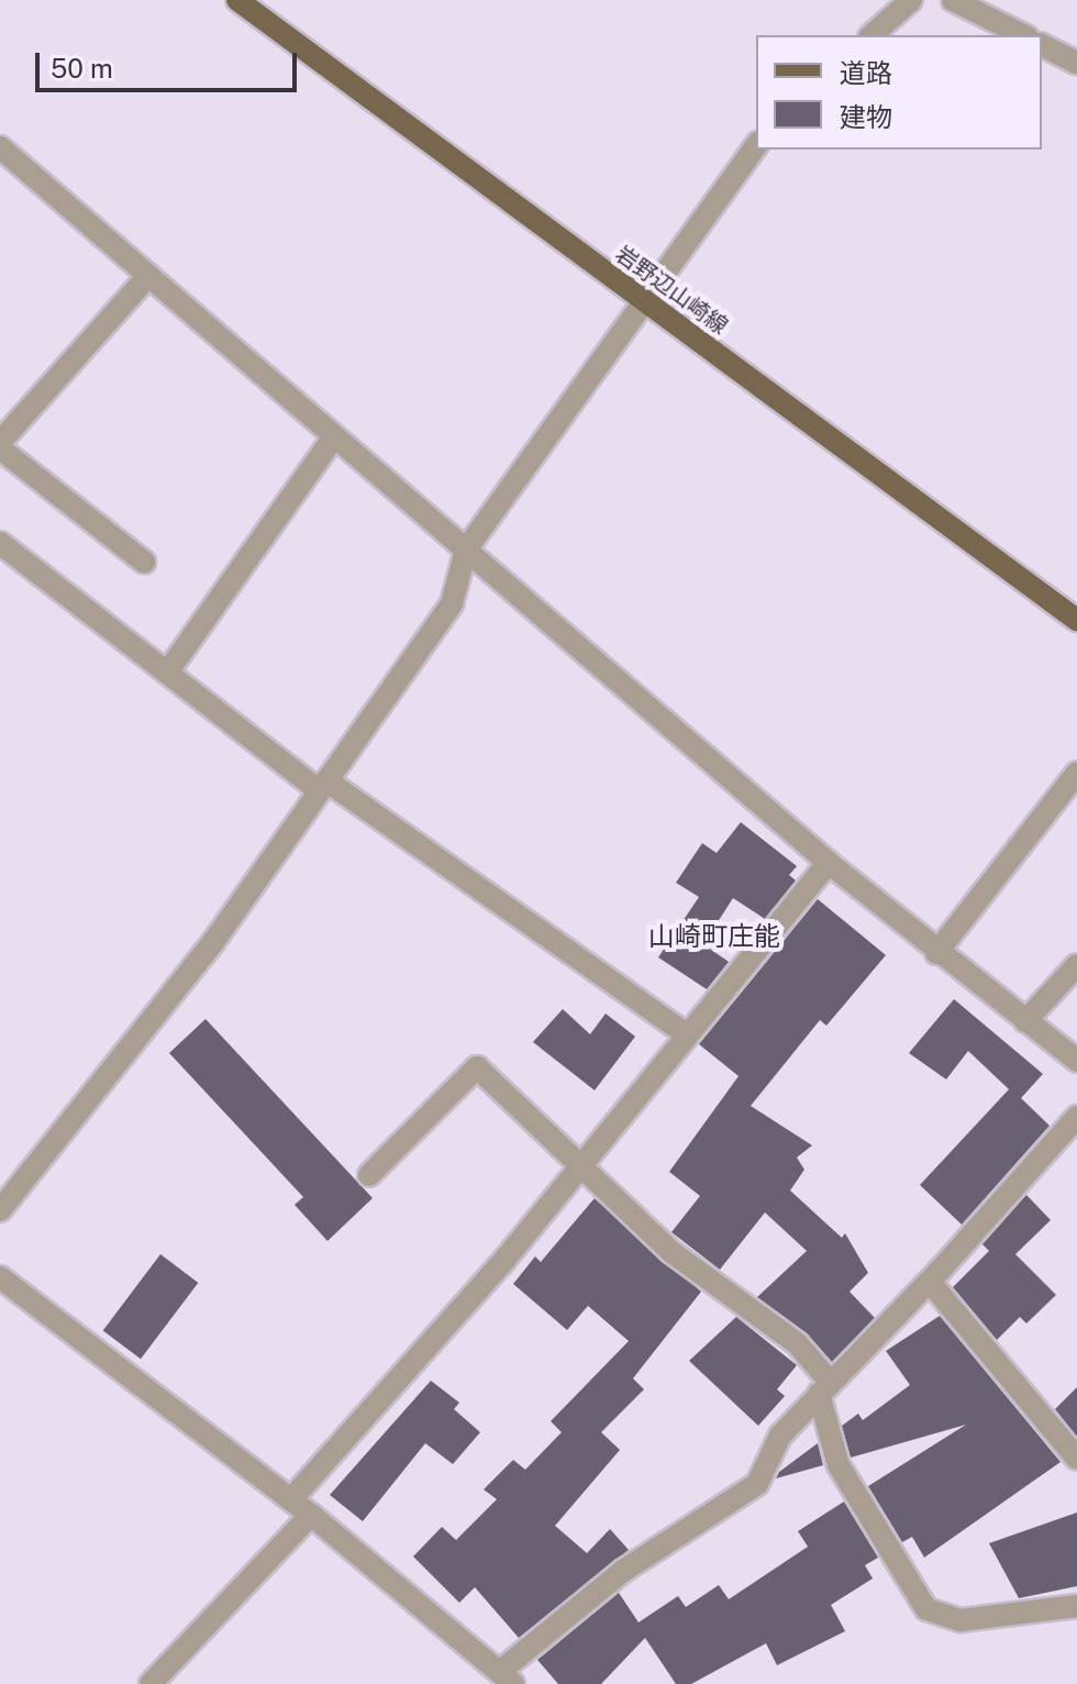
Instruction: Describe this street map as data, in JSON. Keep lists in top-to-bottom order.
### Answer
{
  "streets": {
    "main road": ["岩野辺山崎線"]
  },
  "districts": ["山崎町庄能"],
  "legend": ["道路", "建物"],
  "scale_bar": "50 m"
}
